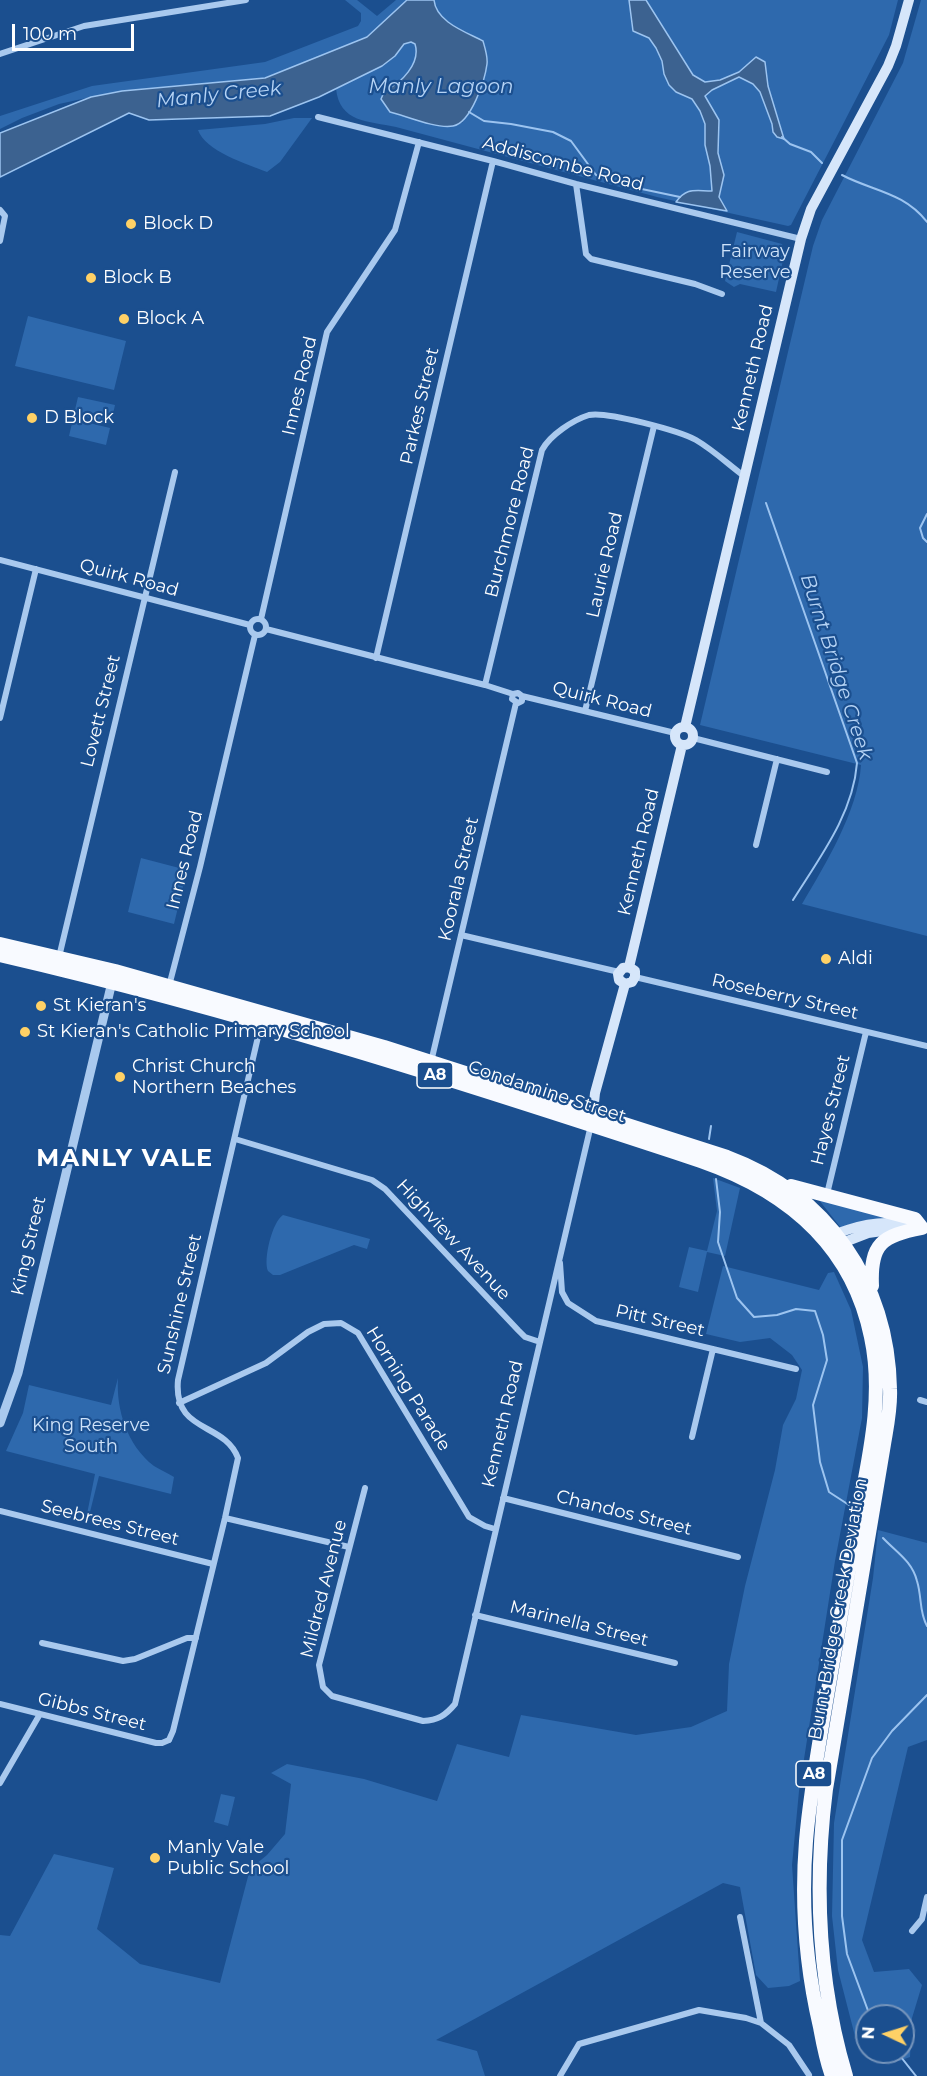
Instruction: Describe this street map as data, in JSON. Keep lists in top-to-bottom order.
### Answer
{
  "streets": {
    "highway": ["A8", "Condamine Street", "Burnt Bridge Creek Deviation"],
    "main road": ["Kenneth Road"],
    "street": [
      "Addiscombe Road",
      "Innes Road",
      "Parkes Street",
      "Burchmore Road",
      "Laurie Road",
      "Quirk Road",
      "Lovett Street",
      "Koorala Street",
      "Roseberry Street",
      "Hayes Street",
      "Highview Avenue",
      "King Street",
      "Sunshine Street",
      "Pitt Street",
      "Horning Parade",
      "Chandos Street",
      "Seebrees Street",
      "Mildred Avenue",
      "Marinella Street",
      "Gibbs Street"
    ]
  },
  "crossings": [
    ["Addiscombe Road", "Kenneth Road"],
    ["Addiscombe Road", "Innes Road"],
    ["Addiscombe Road", "Parkes Street"],
    ["Kenneth Road", "Burchmore Road"],
    ["Kenneth Road", "Quirk Road"],
    ["Kenneth Road", "Condamine Street"],
    ["Kenneth Road", "Highview Avenue"],
    ["Kenneth Road", "Pitt Street"],
    ["Kenneth Road", "Horning Parade"],
    ["Kenneth Road", "Chandos Street"],
    ["Kenneth Road", "Mildred Avenue"],
    ["Kenneth Road", "Marinella Street"],
    ["Innes Road", "Quirk Road"],
    ["Innes Road", "Condamine Street"],
    ["Burchmore Road", "Laurie Road"],
    ["Laurie Road", "Quirk Road"],
    ["Quirk Road", "Lovett Street"],
    ["Quirk Road", "Koorala Street"],
    ["Lovett Street", "Condamine Street"],
    ["Koorala Street", "Condamine Street"],
    ["Roseberry Street", "Hayes Street"],
    ["Condamine Street", "King Street"],
    ["Condamine Street", "Sunshine Street"],
    ["Condamine Street", "Burnt Bridge Creek Deviation"],
    ["Highview Avenue", "Sunshine Street"],
    ["Sunshine Street", "Horning Parade"]
  ],
  "districts": ["MANLY VALE"],
  "water": ["Manly Lagoon", "Manly Creek", "Burnt Bridge Creek"],
  "parks": ["Fairway Reserve", "King Reserve South"],
  "places": [
    "Block D",
    "Block B",
    "Block A",
    "D Block",
    "Aldi",
    "St Kieran's",
    "St Kieran's Catholic Primary School",
    "Christ Church Northern Beaches",
    "Manly Vale Public School"
  ],
  "scale_bar": "100 m",
  "north": "left"
}
